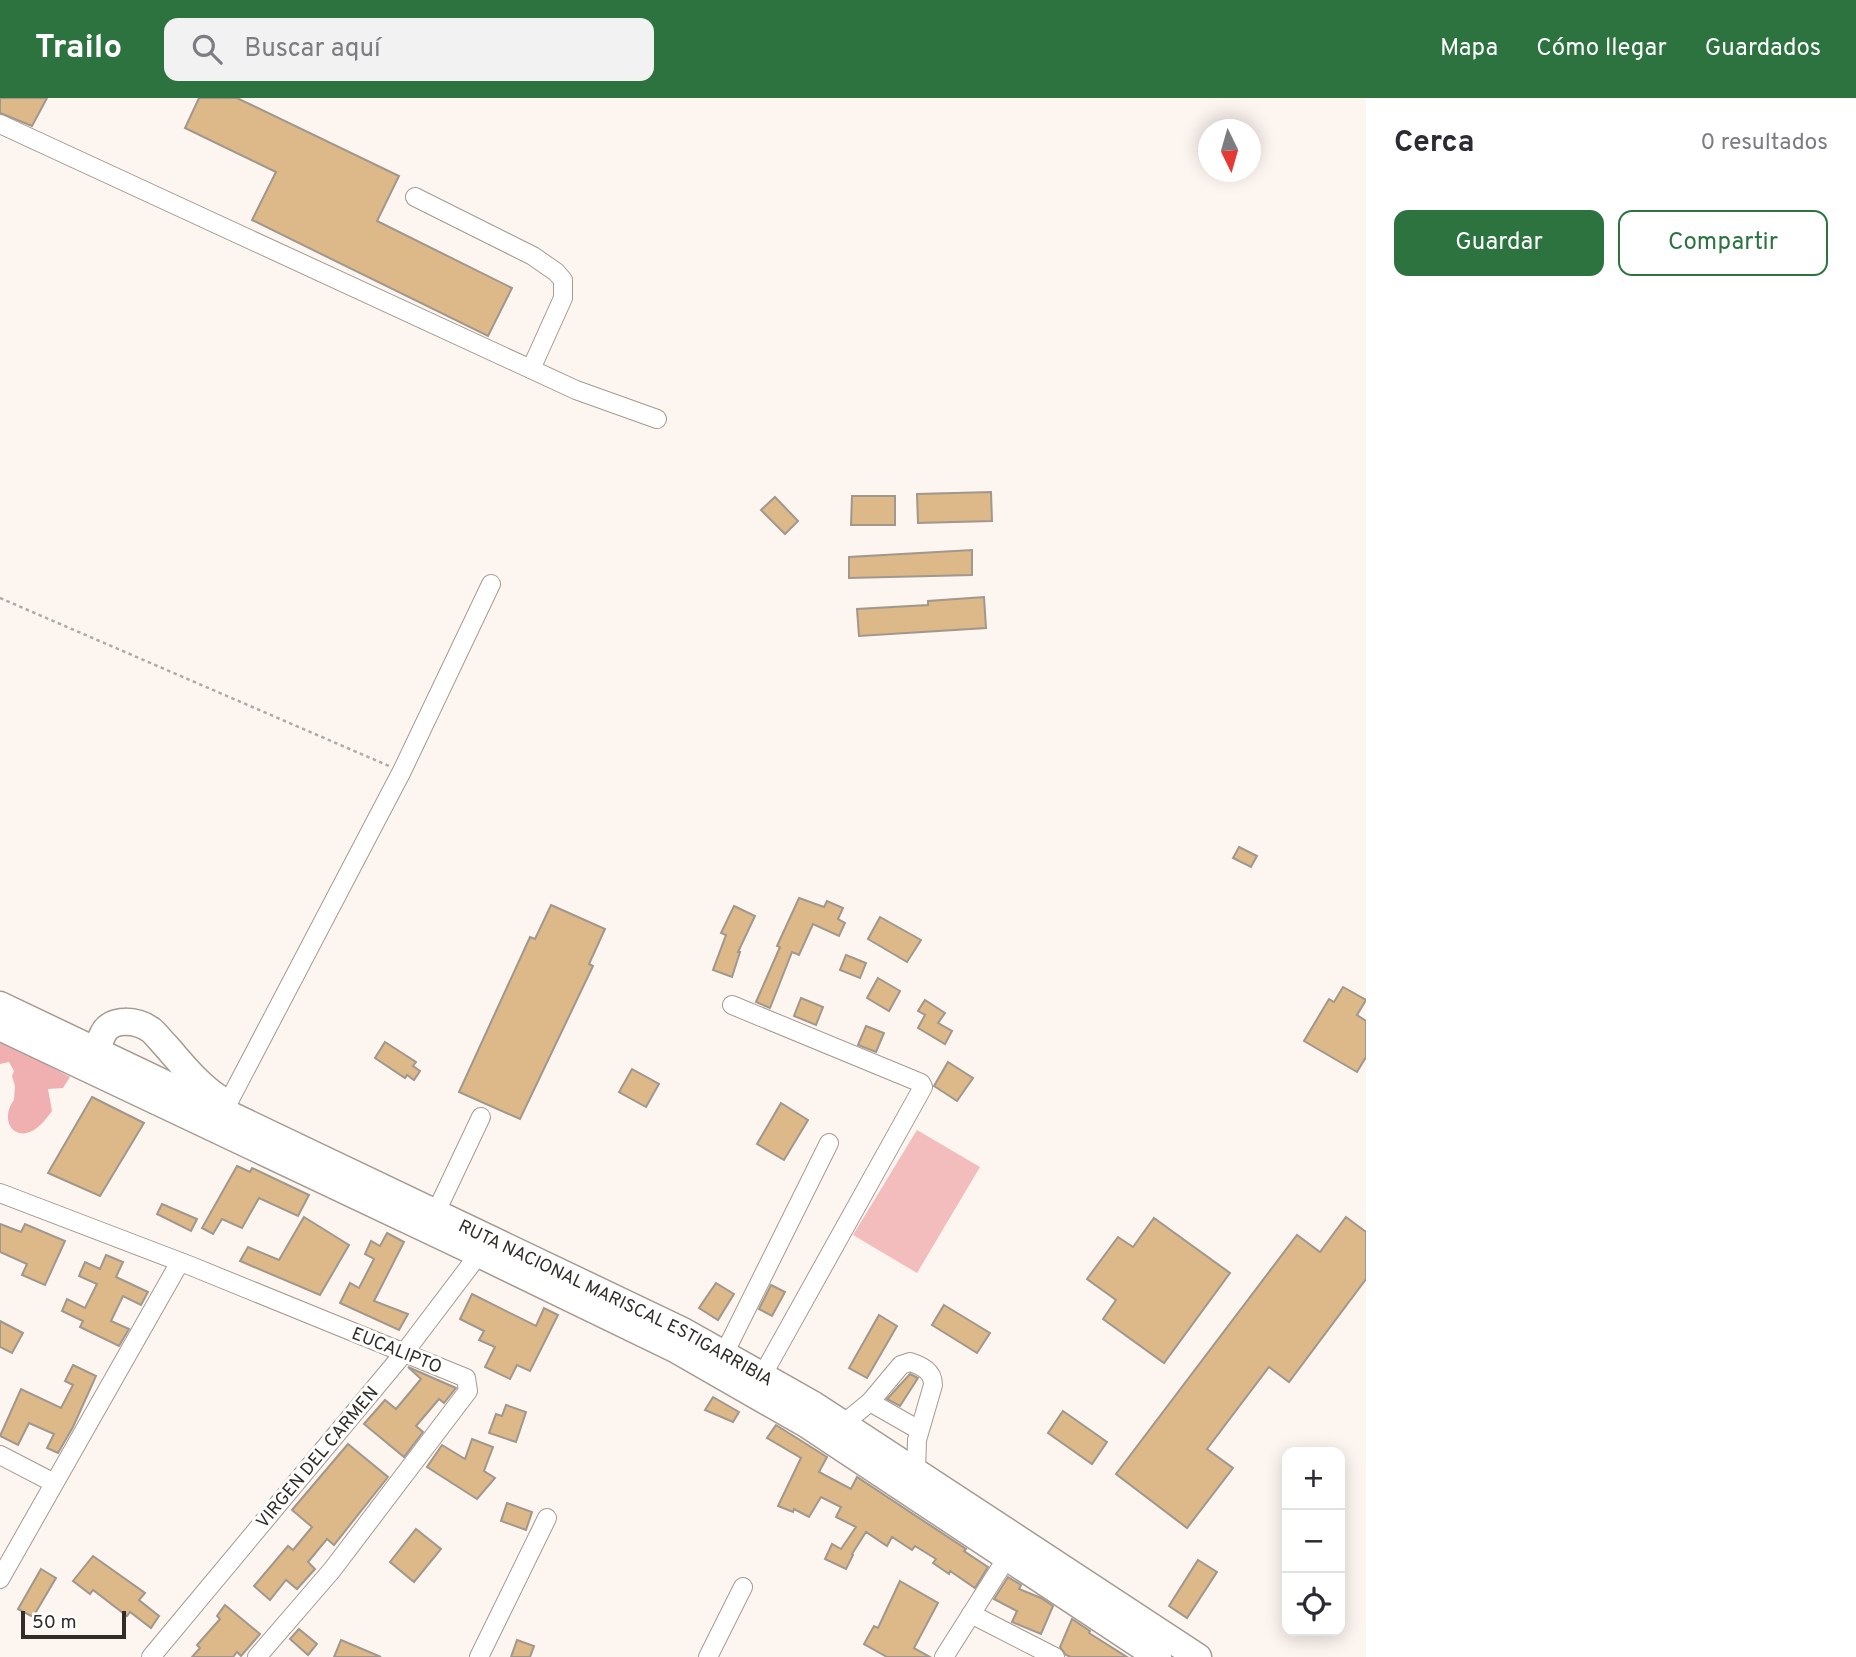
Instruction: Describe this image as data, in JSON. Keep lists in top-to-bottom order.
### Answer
{
  "streets": {
    "highway": ["RUTA NACIONAL MARISCAL ESTIGARRIBIA"],
    "street": ["EUCALIPTO", "VIRGEN DEL CARMEN"]
  },
  "crossings": [
    ["RUTA NACIONAL MARISCAL ESTIGARRIBIA", "VIRGEN DEL CARMEN"],
    ["EUCALIPTO", "VIRGEN DEL CARMEN"]
  ],
  "scale_bar": "50 m",
  "north": "bottom",
  "page": {
    "header": "Trailo",
    "search": "Buscar aquí",
    "nav": ["Mapa", "Cómo llegar", "Guardados"],
    "heading": ["Cerca", "0 resultados"],
    "buttons": ["Guardar", "Compartir"],
    "map_buttons": ["+", "−"],
    "scale": "50 m"
  }
}
